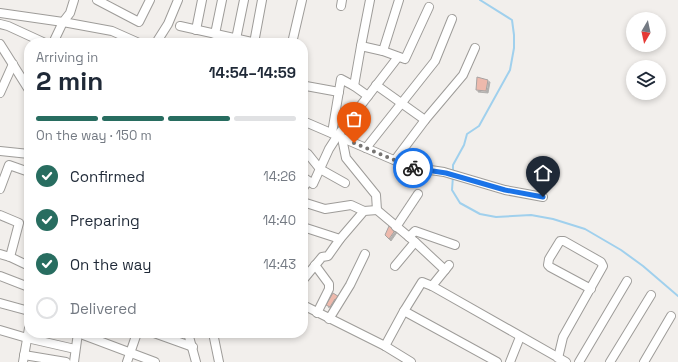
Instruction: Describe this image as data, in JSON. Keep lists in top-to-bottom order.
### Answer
{
  "north": "bottom",
  "page": {
    "heading": ["2 min", "Arriving in", "14:54–14:59"],
    "bar": "On the way · 150 m",
    "list": [
      ["Confirmed", "14:26"],
      ["Preparing", "14:40"],
      ["On the way", "14:43"],
      "Delivered"
    ]
  }
}
